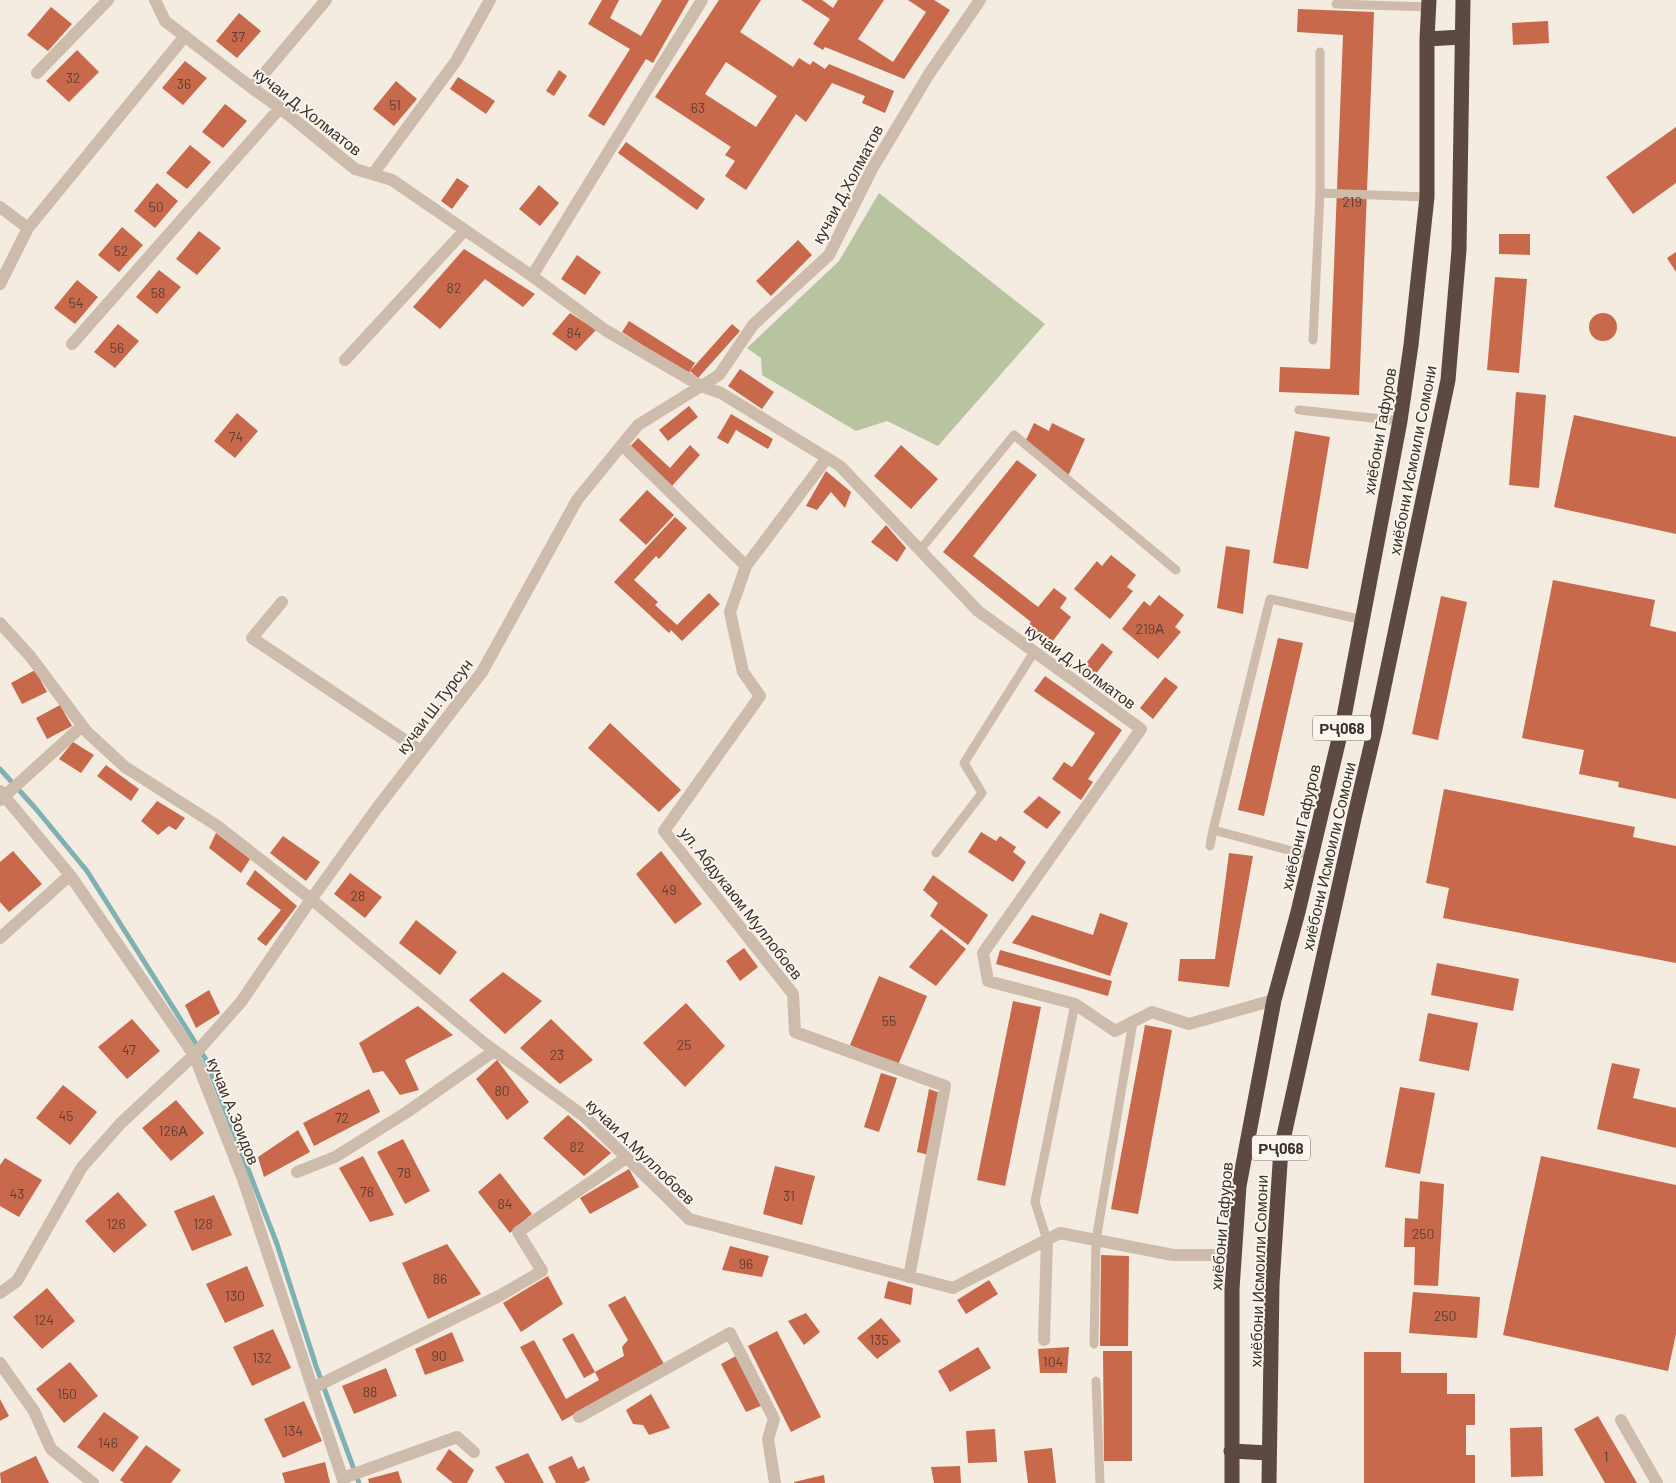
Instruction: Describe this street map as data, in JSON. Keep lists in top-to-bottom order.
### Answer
{
  "streets": {
    "highway": ["хиёбони Гафуров", "хиёбони Исмоили Сомони", "РҶ068"],
    "street": [
      "кучаи Д,Холматов",
      "кучаи Ш.Турсун",
      "ул. Абдукаюм Муллобоев",
      "кучаи А.Зоидов",
      "кучаи А.Муллобоев"
    ]
  },
  "crossings": [
    ["кучаи Д,Холматов", "кучаи Ш.Турсун"],
    ["кучаи Ш.Турсун", "кучаи А.Зоидов"],
    ["кучаи Ш.Турсун", "кучаи А.Муллобоев"],
    ["ул. Абдукаюм Муллобоев", "кучаи А.Муллобоев"]
  ],
  "house_numbers": [
    "37",
    "32",
    "36",
    "51",
    "63",
    "219",
    "50",
    "52",
    "82",
    "58",
    "54",
    "84",
    "56",
    "74",
    "219А",
    "49",
    "28",
    "55",
    "25",
    "47",
    "23",
    "80",
    "45",
    "72",
    "126А",
    "82",
    "78",
    "76",
    "43",
    "31",
    "84",
    "126",
    "128",
    "250",
    "96",
    "86",
    "130",
    "250",
    "124",
    "135",
    "90",
    "132",
    "104",
    "88",
    "150",
    "134",
    "146",
    "1"
  ]
}
